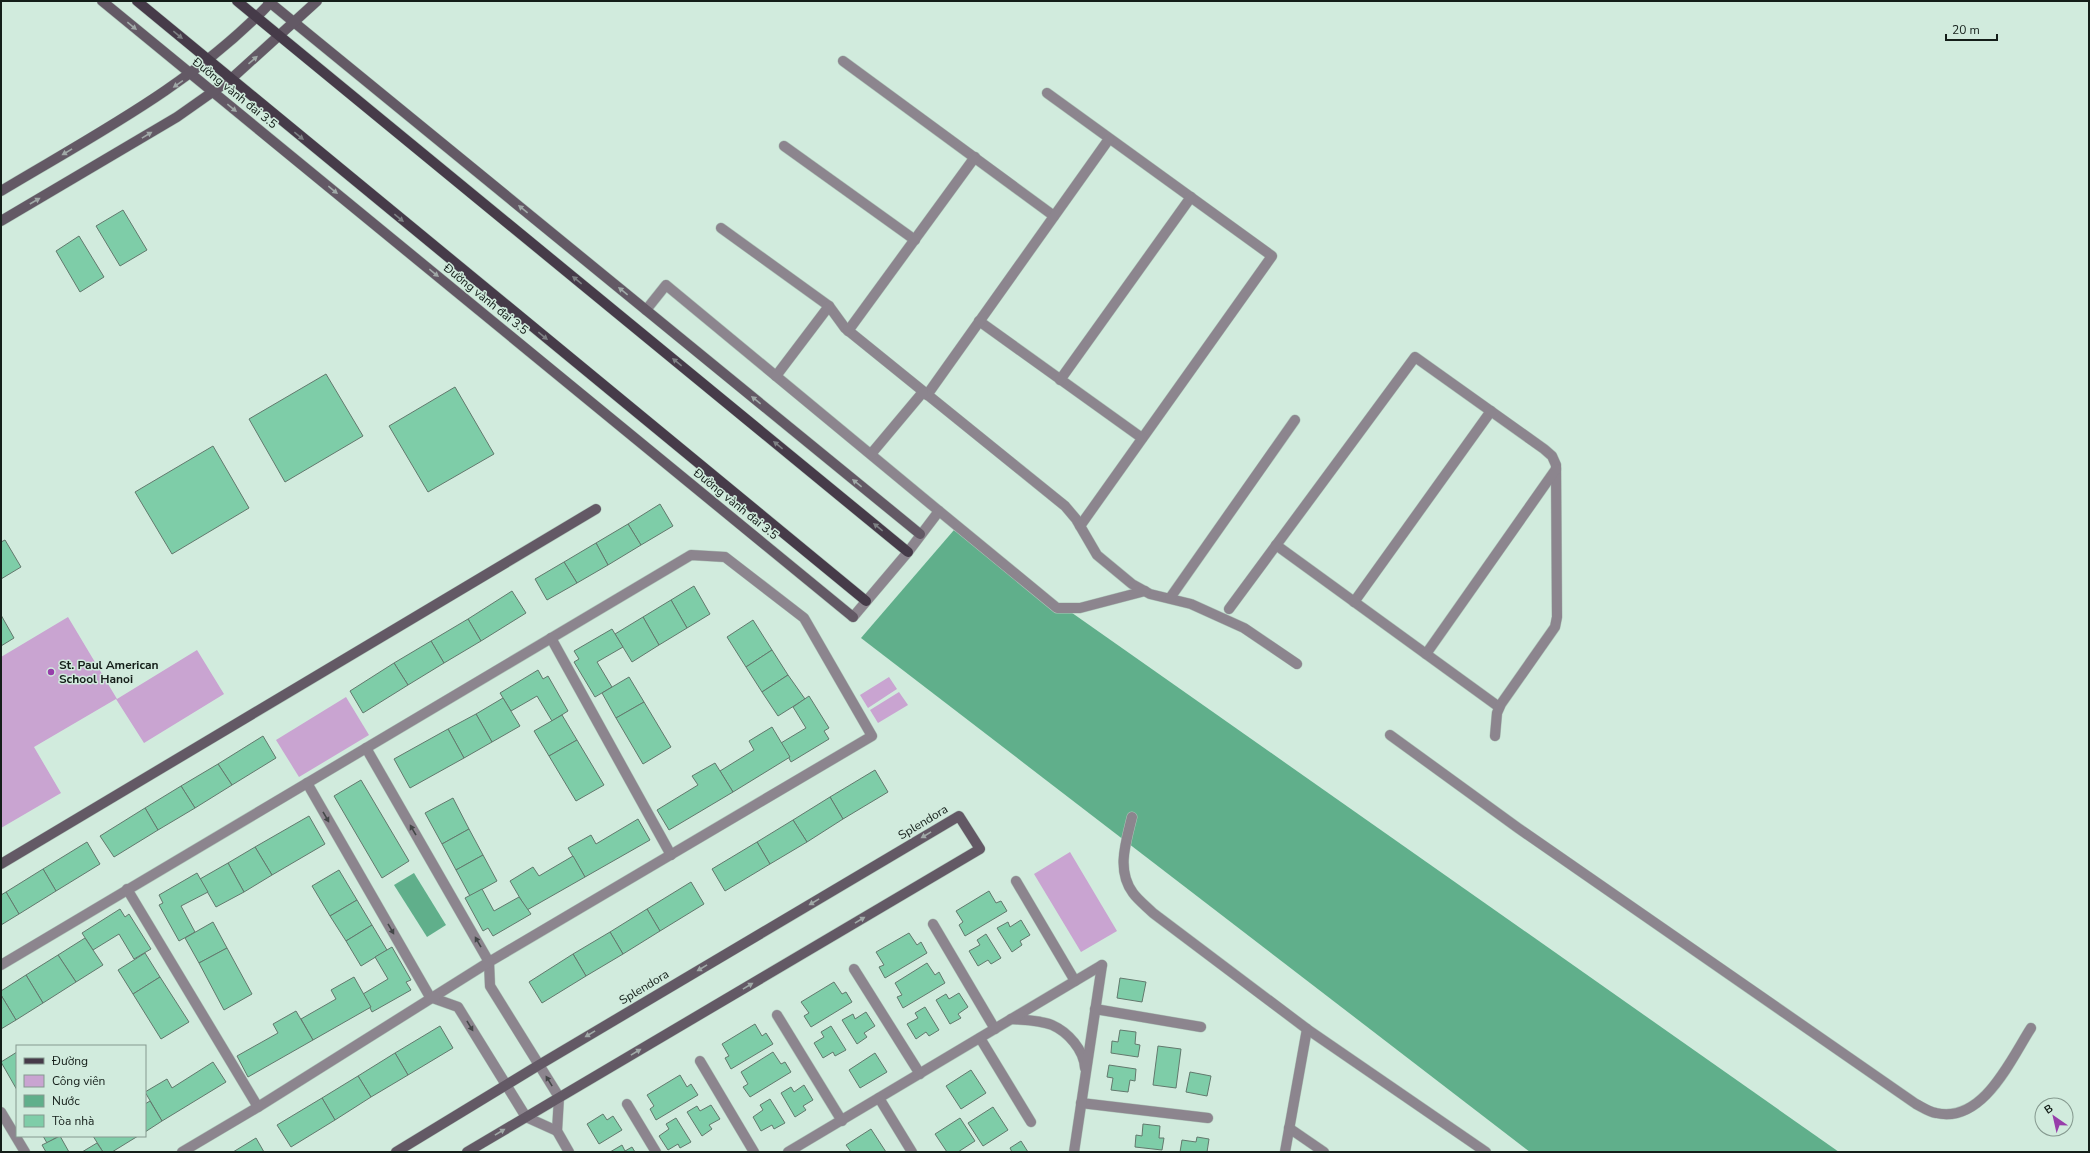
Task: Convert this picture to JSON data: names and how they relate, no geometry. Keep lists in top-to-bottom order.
{
  "streets": {
    "main road": ["Đường vành đai 3.5"],
    "street": ["Splendora"]
  },
  "places": ["St. Paul American School Hanoi"],
  "legend": [
    "Đường",
    "Công viên",
    "Nước",
    "Tòa nhà"
  ],
  "scale_bar": "20 m",
  "north": "top left"
}
